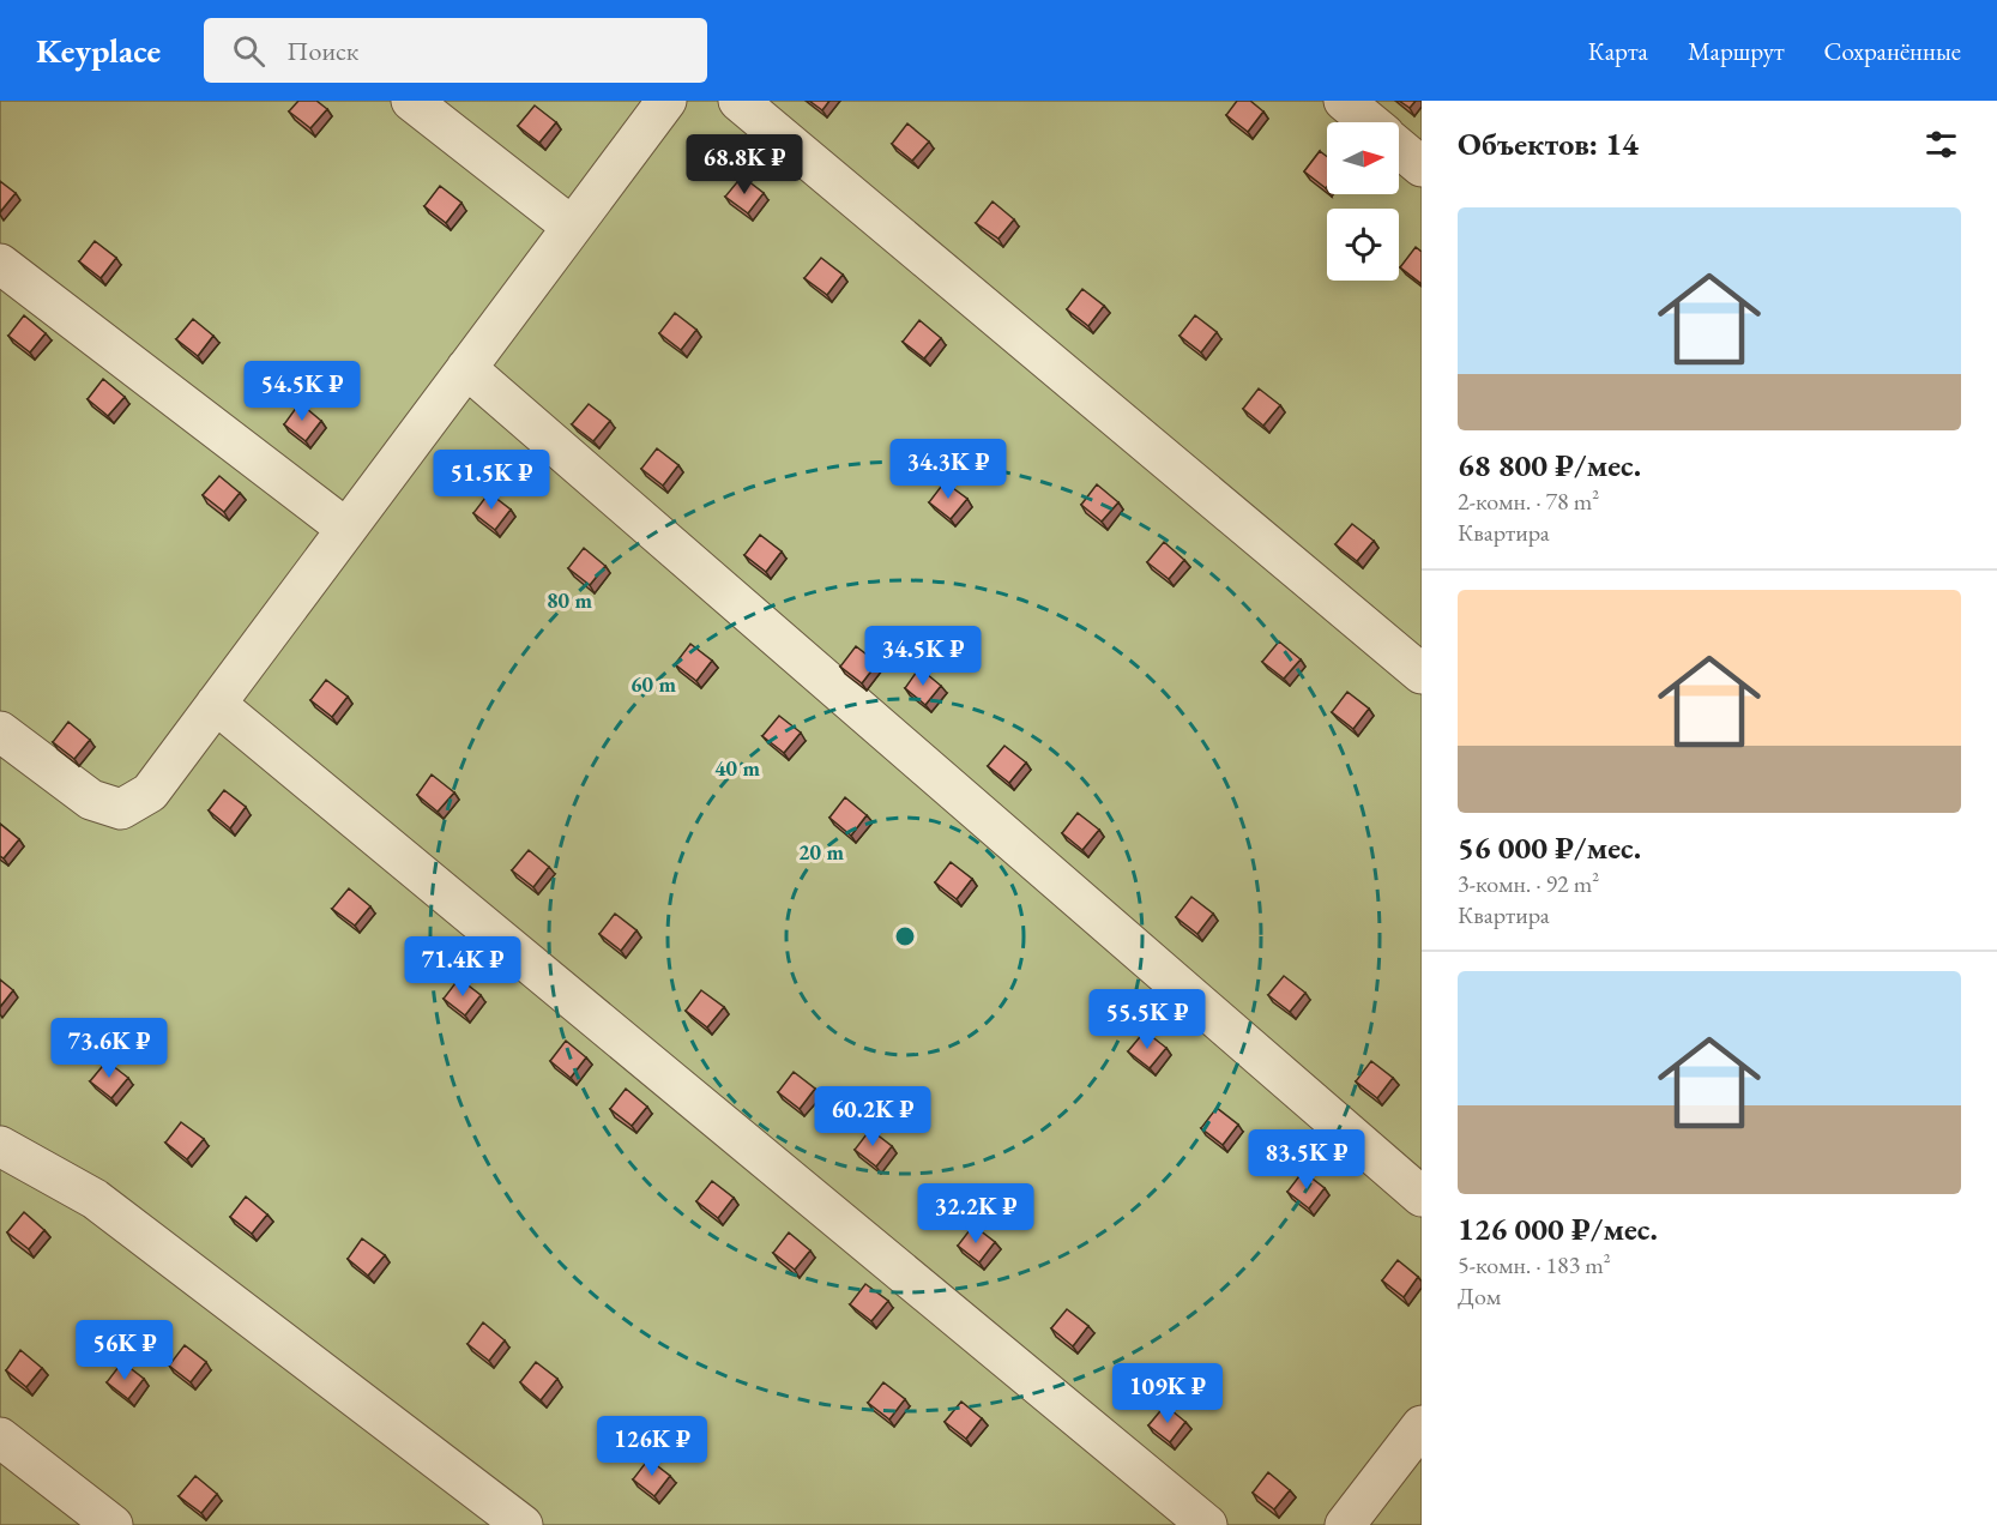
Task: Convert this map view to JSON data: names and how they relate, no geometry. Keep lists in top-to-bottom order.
{
  "north": "right",
  "page": {
    "header": "Keyplace",
    "search": "Поиск",
    "nav": ["Карта", "Маршрут", "Сохранённые"],
    "heading": "Объектов: 14",
    "price": [
      "68.8K ₽",
      "54.5K ₽",
      "34.3K ₽",
      "51.5K ₽",
      "34.5K ₽",
      "71.4K ₽",
      "55.5K ₽",
      "73.6K ₽",
      "60.2K ₽",
      "83.5K ₽",
      "32.2K ₽",
      "56K ₽",
      "109K ₽",
      "126K ₽"
    ],
    "list": [
      {
        "name": "68 800 ₽/мес.",
        "note": "2-комн. · 78 m² · Квартира"
      },
      {
        "name": "56 000 ₽/мес.",
        "note": "3-комн. · 92 m² · Квартира"
      },
      {
        "name": "126 000 ₽/мес.",
        "note": "5-комн. · 183 m² · Дом"
      }
    ]
  },
  "rings": [
    "80 m",
    "60 m",
    "40 m",
    "20 m"
  ]
}
